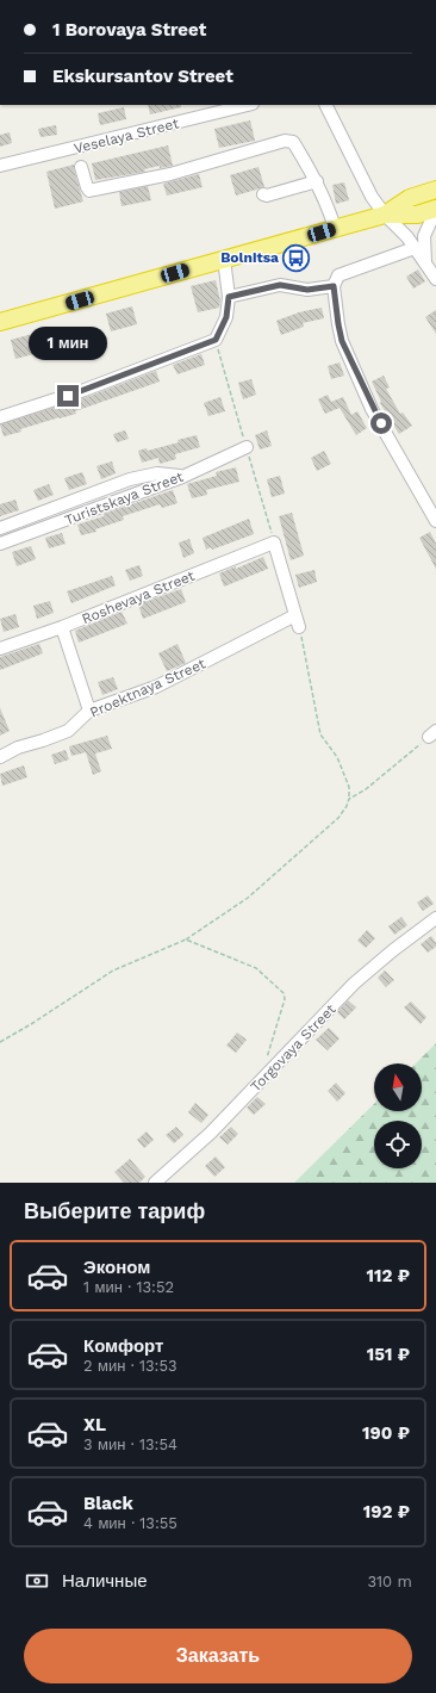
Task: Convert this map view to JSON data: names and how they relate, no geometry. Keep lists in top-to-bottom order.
{
  "streets": {
    "street": [
      "Veselaya Street",
      "Turistskaya Street",
      "Roshevaya Street",
      "Proektnaya Street",
      "Torgovaya Street"
    ]
  },
  "crossings": [
    ["Roshevaya Street", "Proektnaya Street"]
  ],
  "places": {
    "bus stop": ["Bolnitsa"]
  },
  "north": "top",
  "page": {
    "banner": ["1 Borovaya Street", "Ekskursantov Street"],
    "bubble": "1 мин",
    "heading": "Выберите тариф",
    "list": [
      {
        "name": "Эконом",
        "note": "1 мин · 13:52",
        "value": "112 ₽"
      },
      {
        "name": "Комфорт",
        "note": "2 мин · 13:53",
        "value": "151 ₽"
      },
      {
        "name": "XL",
        "note": "3 мин · 13:54",
        "value": "190 ₽"
      },
      {
        "name": "Black",
        "note": "4 мин · 13:55",
        "value": "192 ₽"
      }
    ],
    "pay": ["Наличные", "310 m"],
    "buttons": "Заказать"
  }
}
